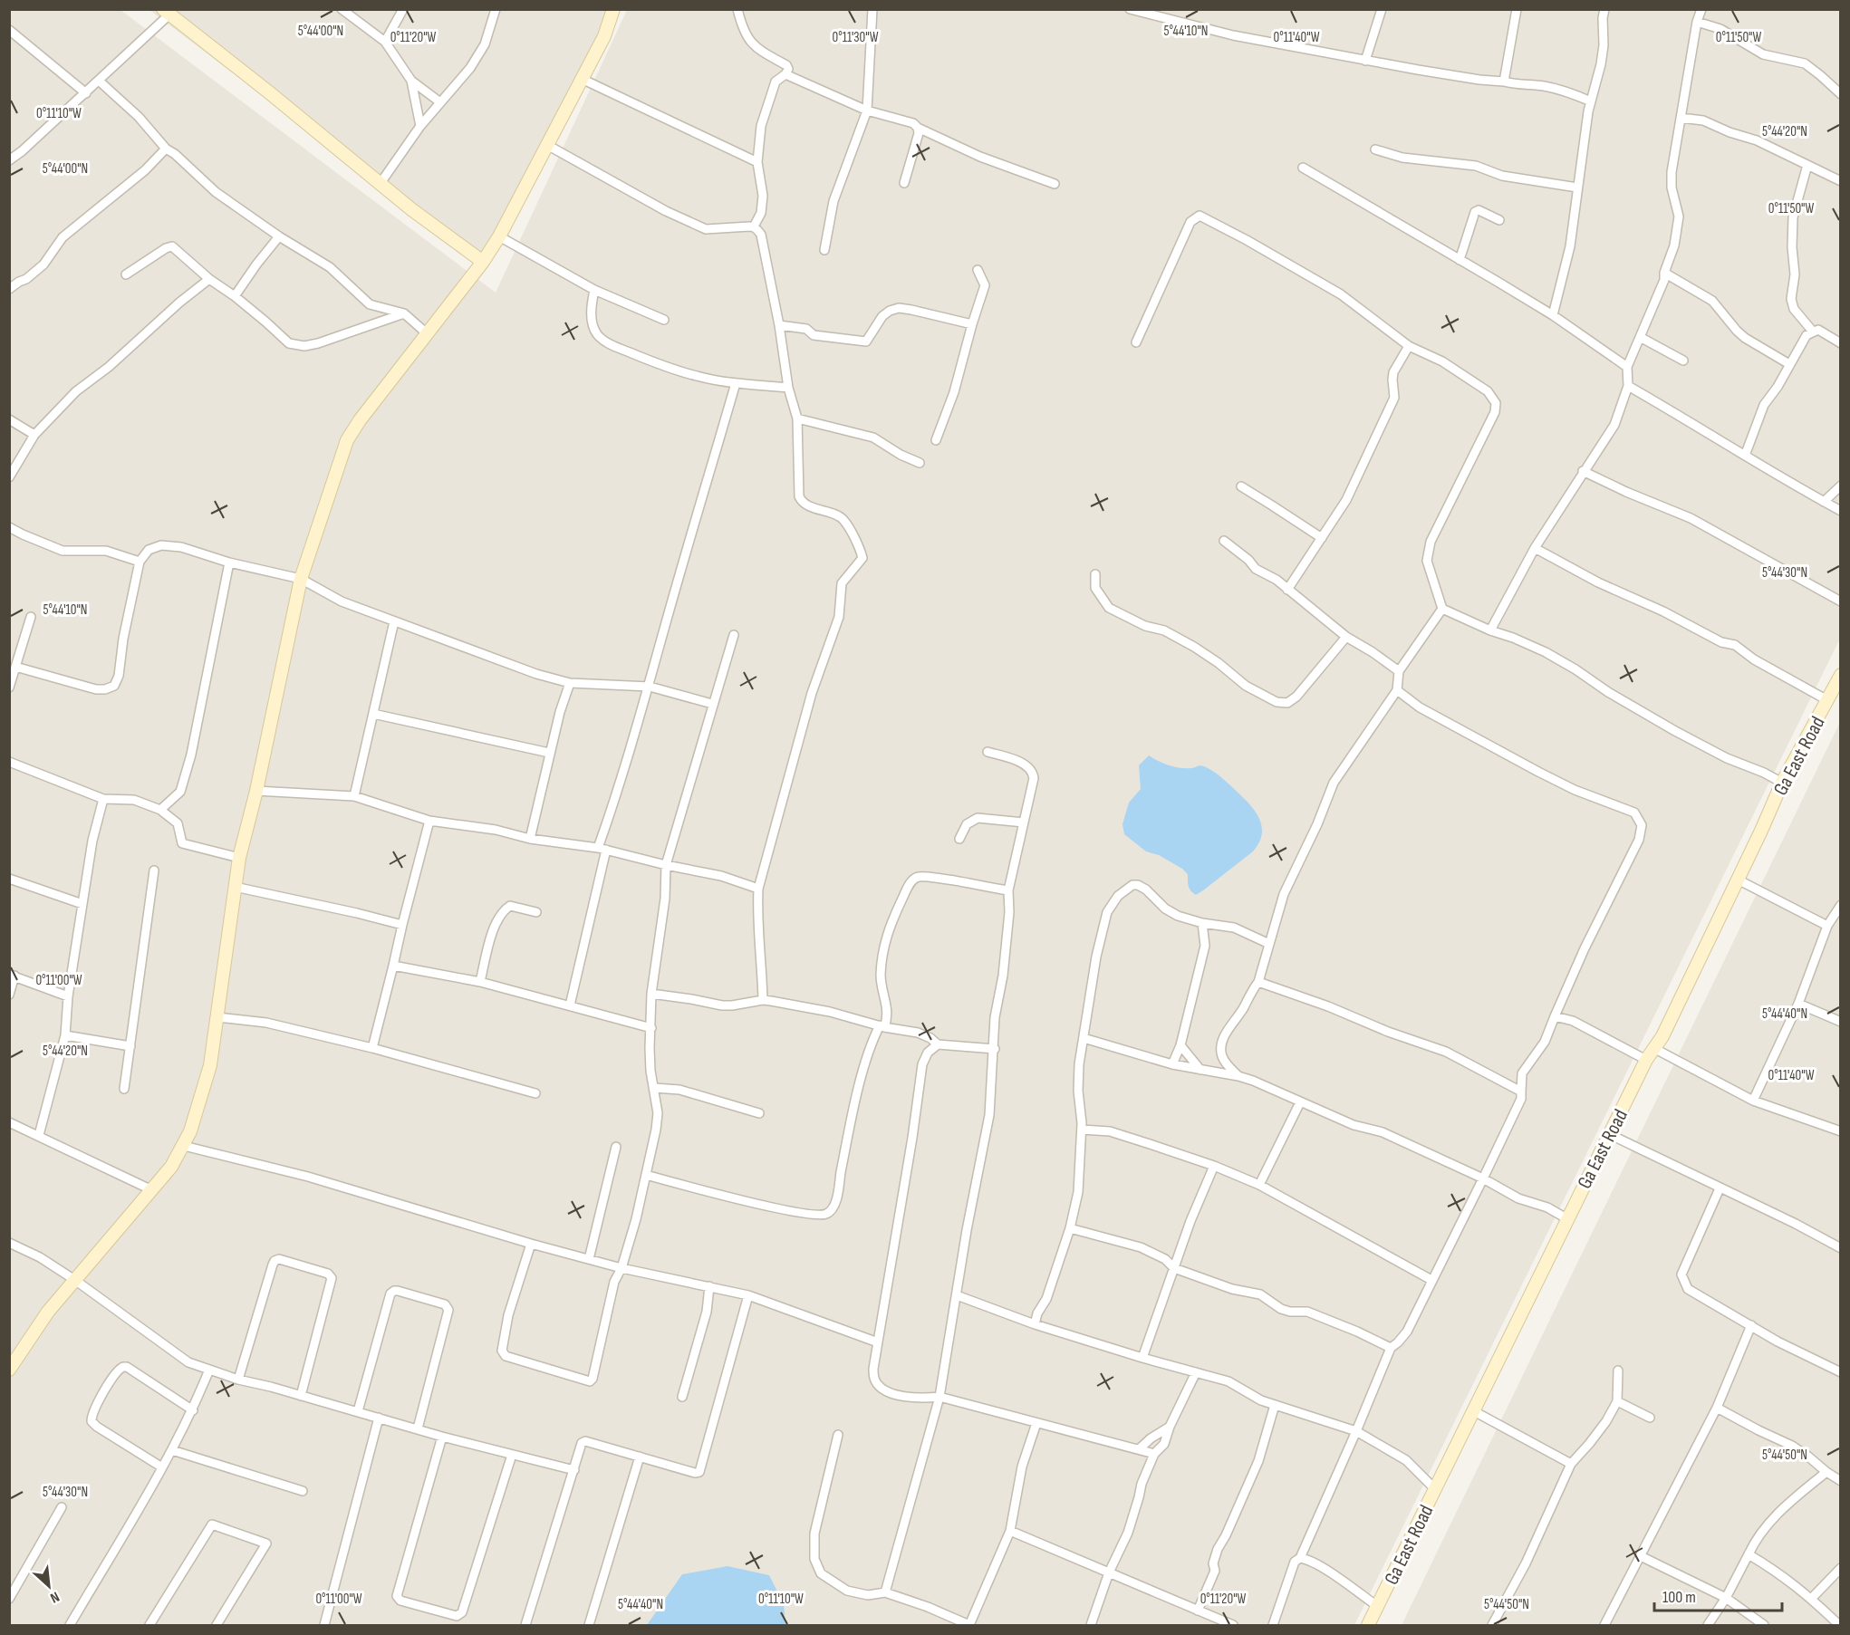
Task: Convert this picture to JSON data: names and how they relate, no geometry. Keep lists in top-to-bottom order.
{
  "streets": {
    "street": ["Ga East Road"]
  },
  "scale_bar": "100 m",
  "north": "bottom right",
  "coordinates": [
    "5°44'00\"N",
    "5°44'10\"N",
    "0°11'20\"W",
    "0°11'30\"W",
    "0°11'40\"W",
    "0°11'50\"W",
    "0°11'10\"W",
    "5°44'20\"N",
    "5°44'30\"N",
    "0°11'00\"W",
    "5°44'40\"N",
    "5°44'50\"N"
  ]
}
